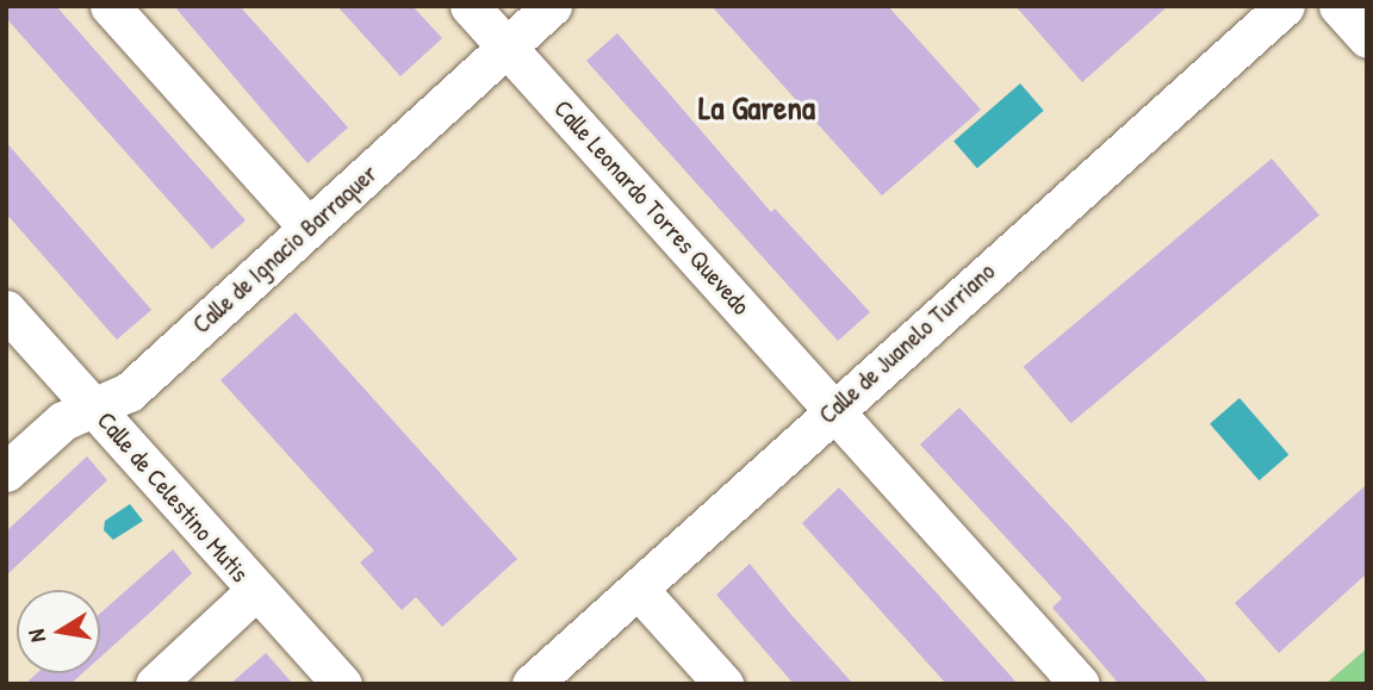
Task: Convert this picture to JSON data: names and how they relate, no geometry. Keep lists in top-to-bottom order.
{
  "streets": {
    "street": [
      "Calle Leonardo Torres Quevedo",
      "Calle de Ignacio Barraquer",
      "Calle de Juanelo Turriano",
      "Calle de Celestino Mutis"
    ]
  },
  "crossings": [
    ["Calle Leonardo Torres Quevedo", "Calle de Ignacio Barraquer"],
    ["Calle Leonardo Torres Quevedo", "Calle de Juanelo Turriano"],
    ["Calle de Ignacio Barraquer", "Calle de Celestino Mutis"]
  ],
  "districts": ["La Garena"],
  "north": "left"
}
